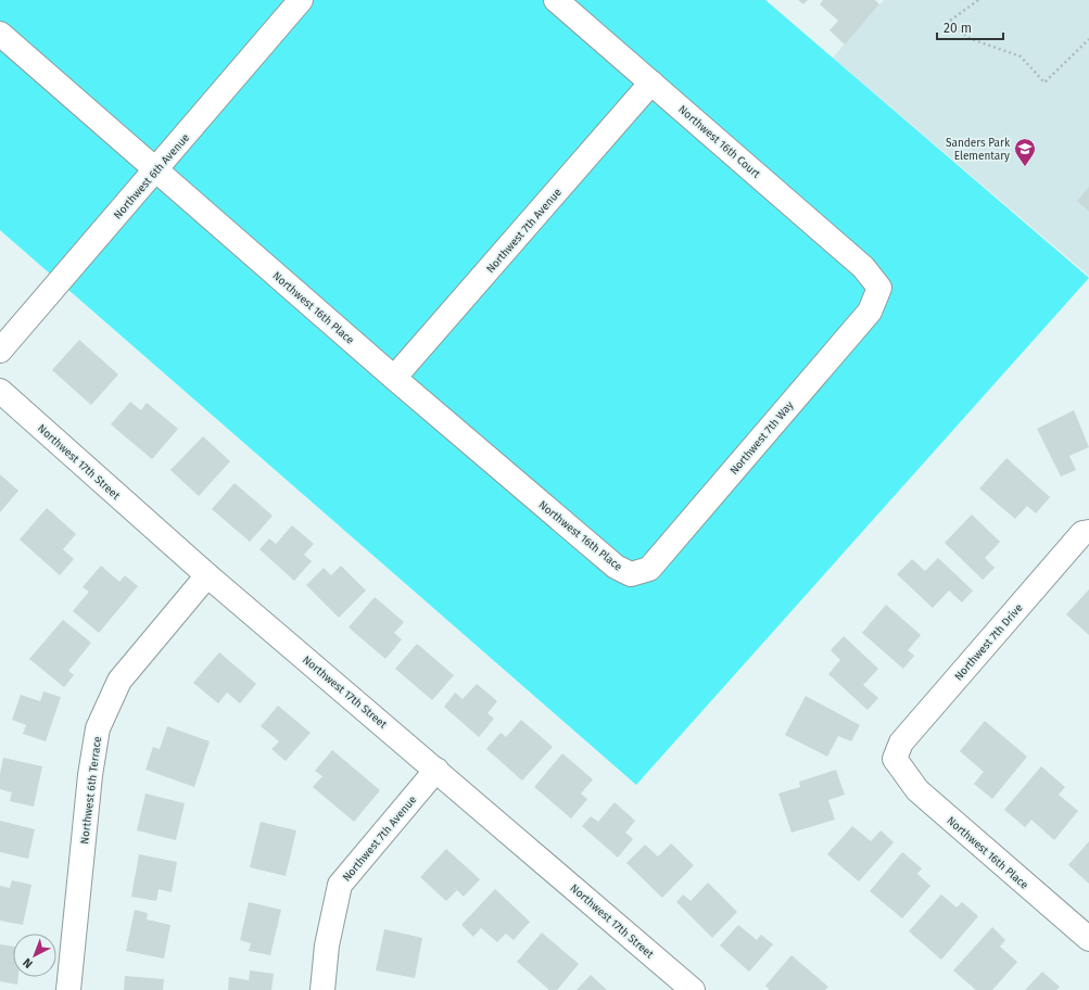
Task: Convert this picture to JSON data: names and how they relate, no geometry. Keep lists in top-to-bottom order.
{
  "streets": {
    "street": [
      "Northwest 16th Court",
      "Northwest 6th Avenue",
      "Northwest 7th Avenue",
      "Northwest 16th Place",
      "Northwest 7th Way",
      "Northwest 17th Street",
      "Northwest 7th Drive",
      "Northwest 6th Terrace"
    ]
  },
  "crossings": [
    ["Northwest 16th Court", "Northwest 7th Avenue"],
    ["Northwest 16th Court", "Northwest 7th Way"],
    ["Northwest 6th Avenue", "Northwest 16th Place"],
    ["Northwest 7th Avenue", "Northwest 16th Place"],
    ["Northwest 7th Avenue", "Northwest 17th Street"],
    ["Northwest 16th Place", "Northwest 7th Way"],
    ["Northwest 16th Place", "Northwest 7th Drive"],
    ["Northwest 17th Street", "Northwest 6th Terrace"]
  ],
  "places": {
    "school or university": ["Sanders Park Elementary"]
  },
  "scale_bar": "20 m",
  "north": "bottom left"
}
